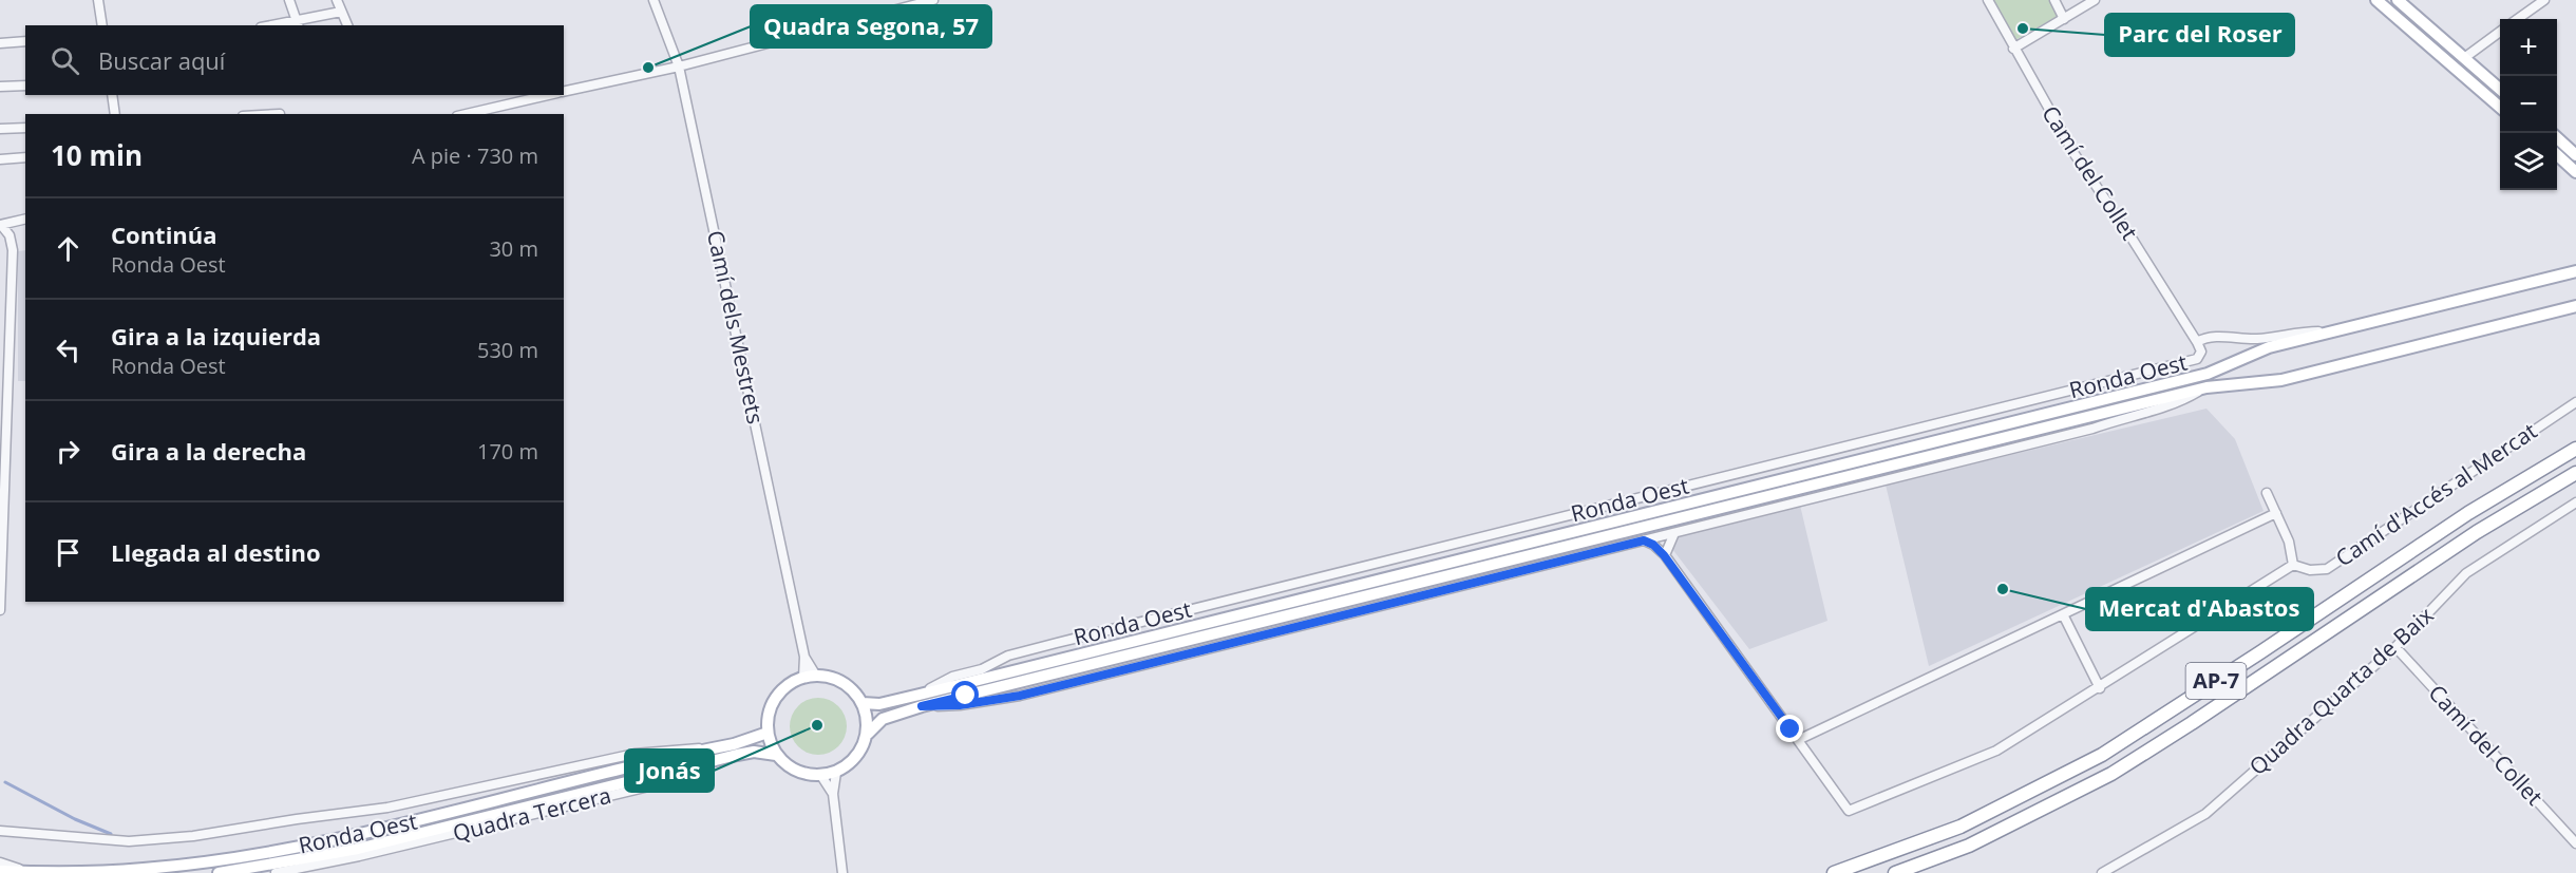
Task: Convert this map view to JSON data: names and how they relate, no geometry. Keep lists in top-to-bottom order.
{
  "streets": {
    "highway": ["AP-7"],
    "main road": ["Ronda Oest"],
    "street": [
      "Camí del Collet",
      "Camí dels Mestrets",
      "Camí d'Accés al Mercat",
      "Quadra Quarta de Baix",
      "Quadra Tercera"
    ]
  },
  "crossings": [
    ["Camí del Collet", "Ronda Oest"],
    ["Camí del Collet", "Quadra Quarta de Baix"],
    ["Camí dels Mestrets", "Ronda Oest"],
    ["Ronda Oest", "Quadra Tercera"]
  ],
  "places": [
    "Parc del Roser",
    "Quadra Segona, 57",
    "Mercat d'Abastos",
    "Jonás"
  ],
  "page": {
    "map_buttons": ["+", "−"],
    "search": "Buscar aquí",
    "heading": ["10 min", "A pie · 730 m"],
    "list": [
      ["Continúa", "Ronda Oest", "30 m"],
      ["Gira a la izquierda", "Ronda Oest", "530 m"],
      ["Gira a la derecha", "170 m"],
      "Llegada al destino"
    ]
  }
}
